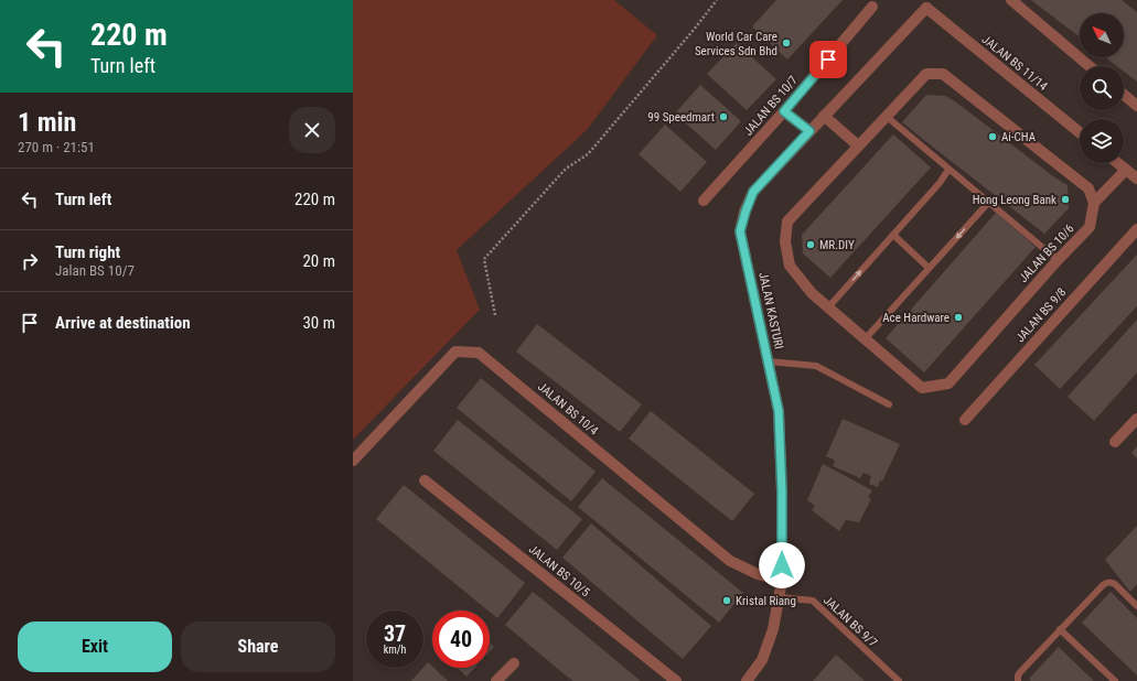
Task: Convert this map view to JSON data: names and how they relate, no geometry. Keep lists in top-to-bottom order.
{
  "streets": {
    "street": [
      "JALAN BS 11/14",
      "JALAN BS 10/7",
      "JALAN BS 10/6",
      "JALAN KASTURI",
      "JALAN BS 9/8",
      "JALAN BS 10/4",
      "JALAN BS 10/5"
    ],
    "lane": ["JALAN BS 9/7"]
  },
  "crossings": [
    ["JALAN BS 11/14", "JALAN KASTURI"],
    ["JALAN KASTURI", "JALAN BS 10/4"],
    ["JALAN KASTURI", "JALAN BS 9/7"]
  ],
  "places": [
    "World Car Care Services Sdn Bhd",
    "99 Speedmart",
    "Ai-CHA",
    "Hong Leong Bank",
    "MR.DIY",
    "Ace Hardware",
    "Kristal Riang"
  ],
  "north": "top left",
  "page": {
    "turn": ["220 m", "Turn left"],
    "heading": ["1 min", "270 m · 21:51"],
    "list": [
      {
        "name": "Turn left",
        "value": "220 m"
      },
      {
        "name": "Turn right",
        "note": "Jalan BS 10/7",
        "value": "20 m"
      },
      {
        "name": "Arrive at destination",
        "value": "30 m"
      }
    ],
    "speed": "37 km/h",
    "limit": "40",
    "buttons": ["Exit", "Share"]
  }
}
